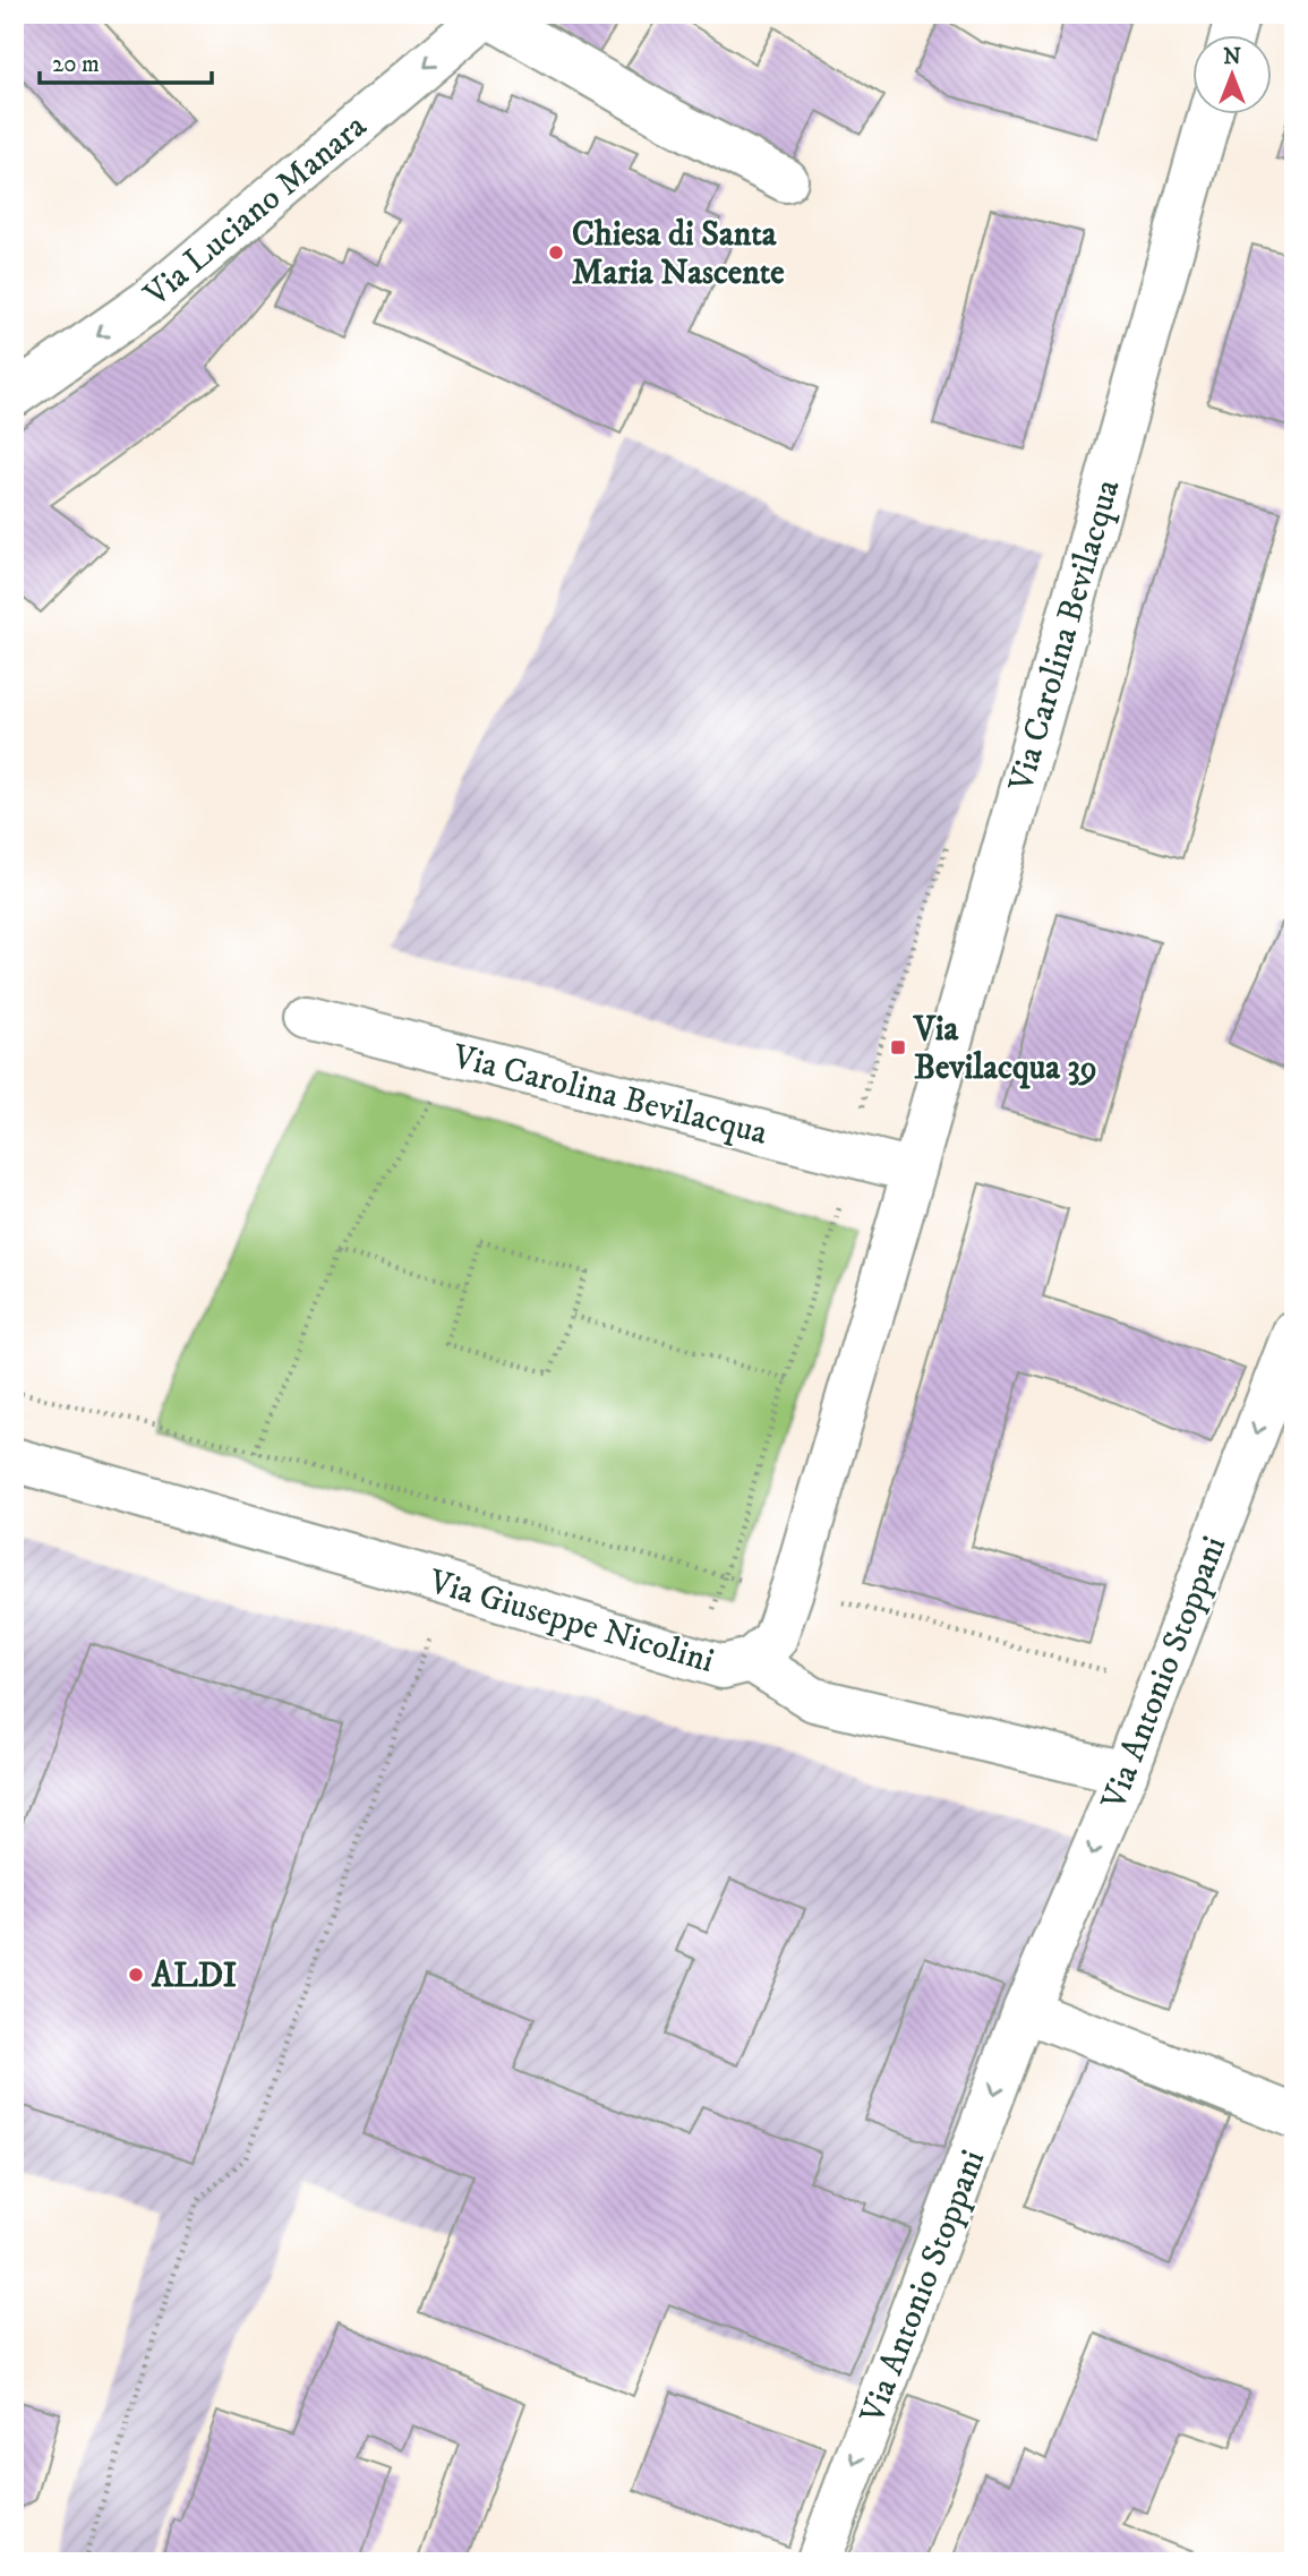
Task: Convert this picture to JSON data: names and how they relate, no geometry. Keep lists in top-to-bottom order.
{
  "streets": {
    "street": [
      "Via Luciano Manara",
      "Via Carolina Bevilacqua",
      "Via Giuseppe Nicolini",
      "Via Antonio Stoppani"
    ]
  },
  "crossings": [
    ["Via Carolina Bevilacqua", "Via Giuseppe Nicolini"],
    ["Via Giuseppe Nicolini", "Via Antonio Stoppani"]
  ],
  "one_way": ["Via Luciano Manara", "Via Antonio Stoppani"],
  "places": {
    "other": ["Chiesa di Santa Maria Nascente", "ALDI"],
    "transit": ["Via Bevilacqua 39"]
  },
  "scale_bar": "20 m",
  "north": "top"
}
